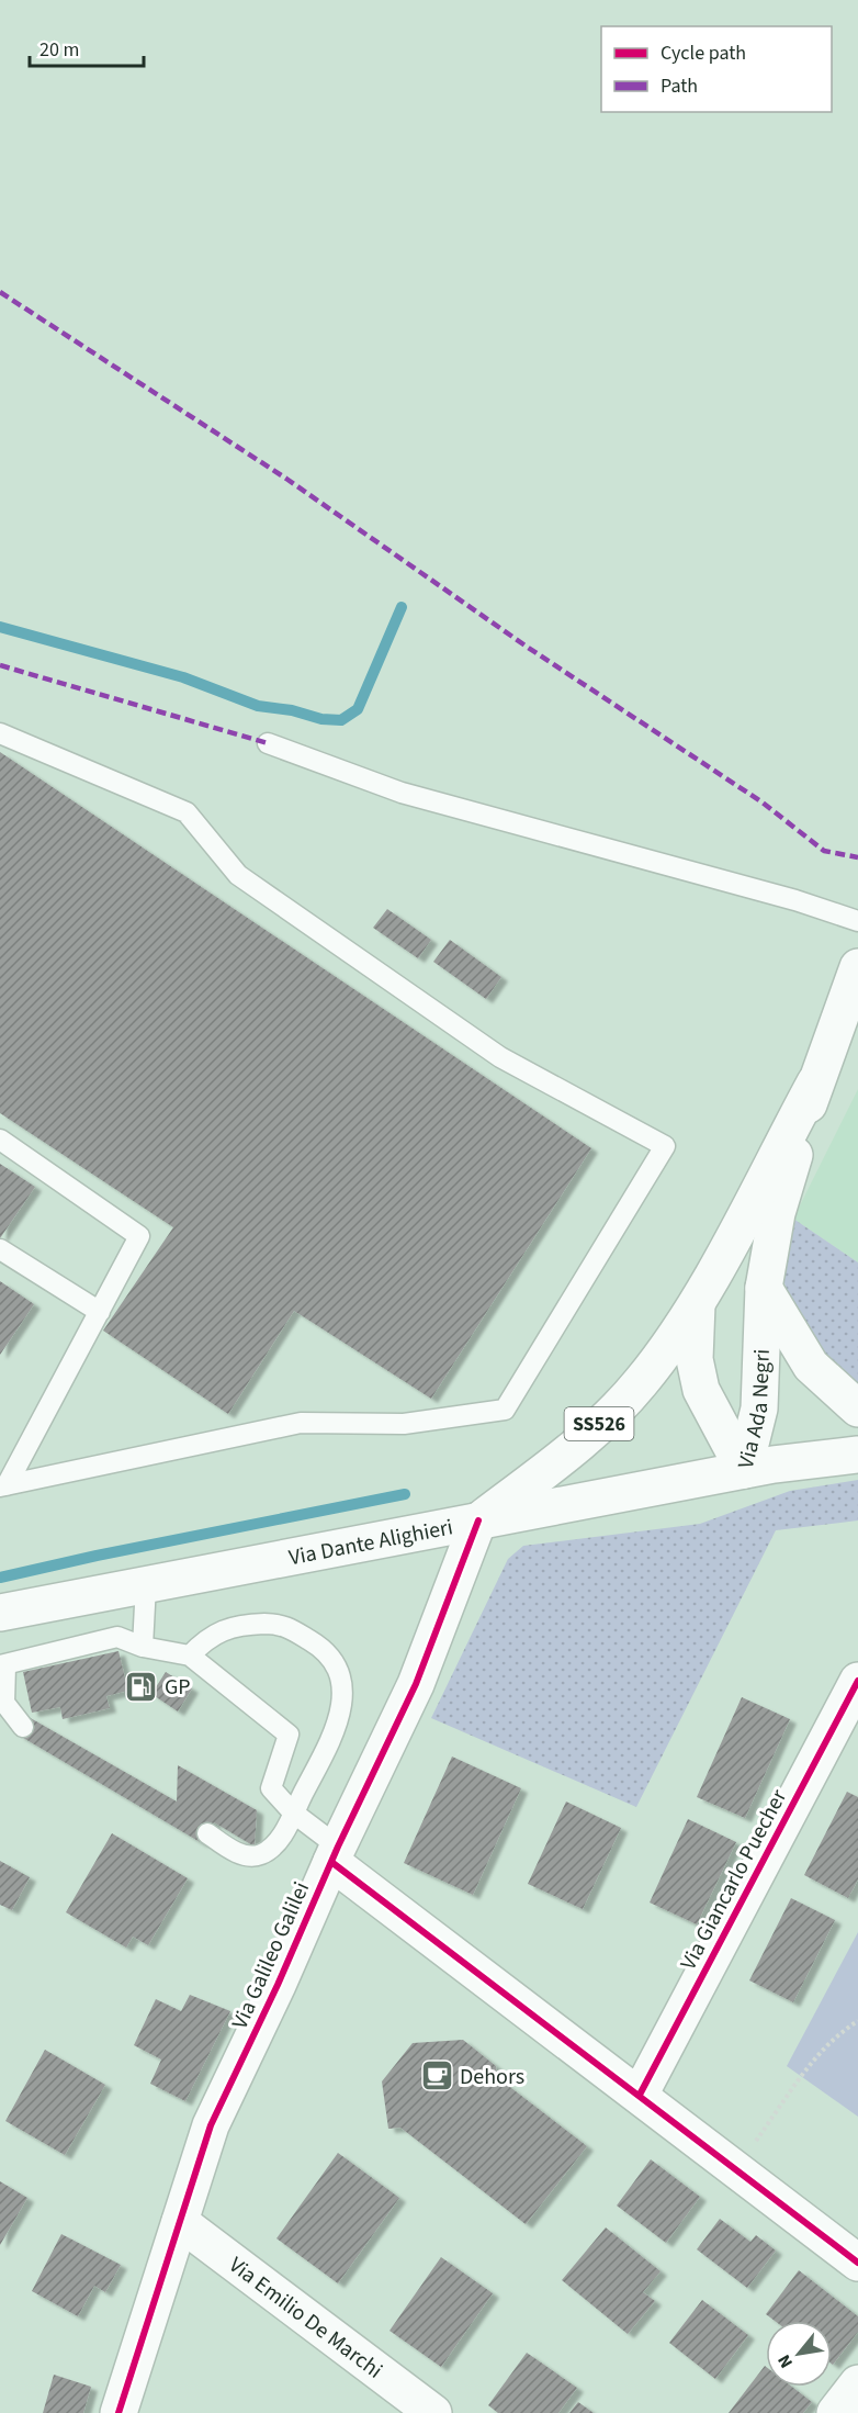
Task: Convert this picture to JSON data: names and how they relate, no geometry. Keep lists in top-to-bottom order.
{
  "streets": {
    "street": [
      "Via Ada Negri",
      "SS526",
      "Via Dante Alighieri",
      "Via Giancarlo Puecher",
      "Via Galileo Galilei",
      "Via Emilio De Marchi"
    ]
  },
  "crossings": [
    ["Via Ada Negri", "Via Dante Alighieri"],
    ["Via Ada Negri", "Via Galileo Galilei"],
    ["Via Dante Alighieri", "Via Galileo Galilei"],
    ["Via Galileo Galilei", "Via Emilio De Marchi"]
  ],
  "places": {
    "fuel station": ["GP"],
    "cafe": ["Dehors"]
  },
  "legend": ["Cycle path", "Path"],
  "scale_bar": "20 m",
  "north": "bottom left"
}
